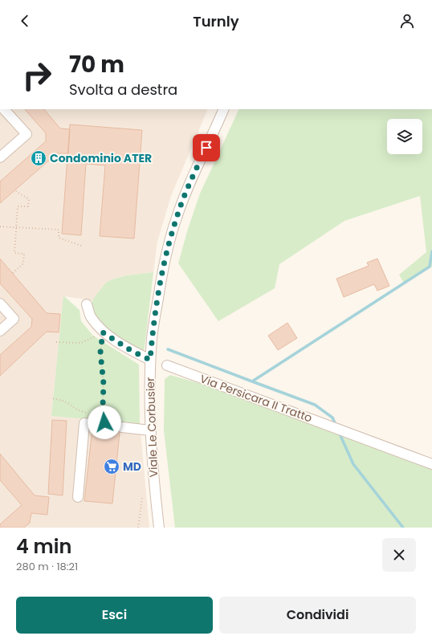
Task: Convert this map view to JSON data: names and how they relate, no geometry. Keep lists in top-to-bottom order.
{
  "streets": {
    "street": ["Via Persicara II Tratto", "Viale Le Corbusier"]
  },
  "places": {
    "building": ["Condominio ATER"],
    "supermarket": ["MD"]
  },
  "page": {
    "header": "Turnly",
    "turn": ["70 m", "Svolta a destra"],
    "heading": ["4 min", "280 m · 18:21"],
    "buttons": ["Esci", "Condividi"]
  }
}
